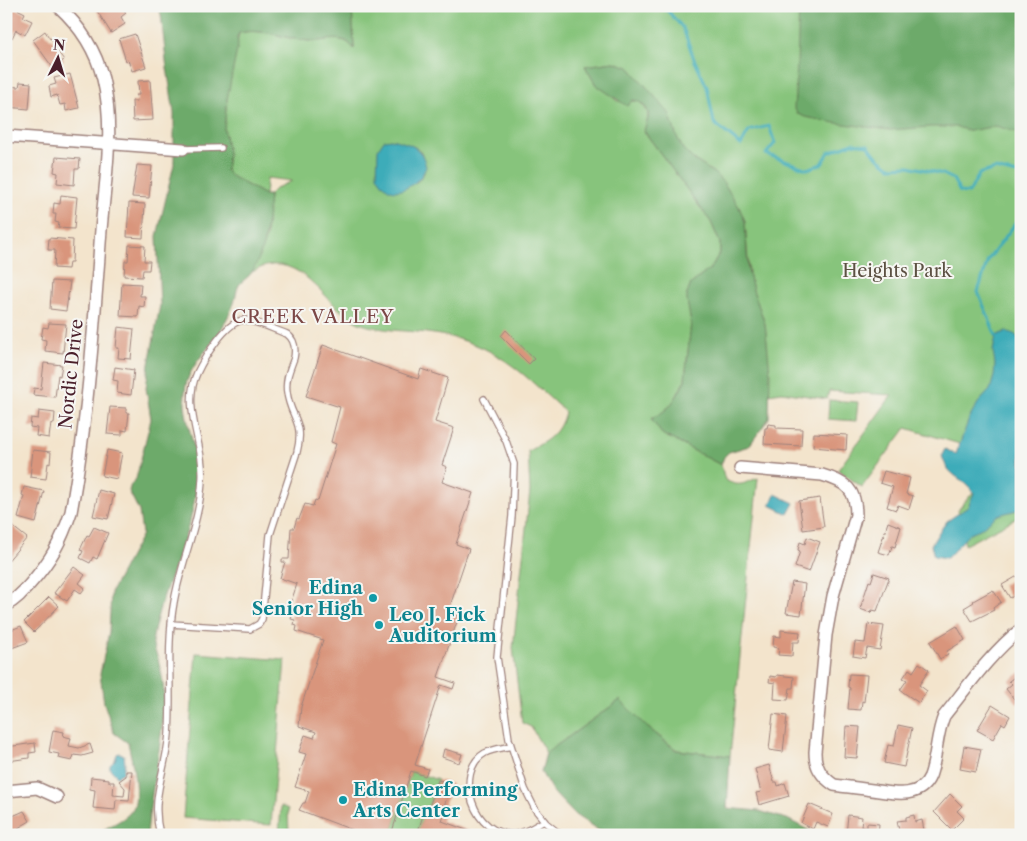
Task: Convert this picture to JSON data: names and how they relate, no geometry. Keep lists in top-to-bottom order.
{
  "streets": {
    "street": ["Nordic Drive"]
  },
  "districts": ["CREEK VALLEY"],
  "parks": ["Heights Park"],
  "places": ["Edina Senior High", "Leo J. Fick Auditorium", "Edina Performing Arts Center"],
  "north": "top"
}
